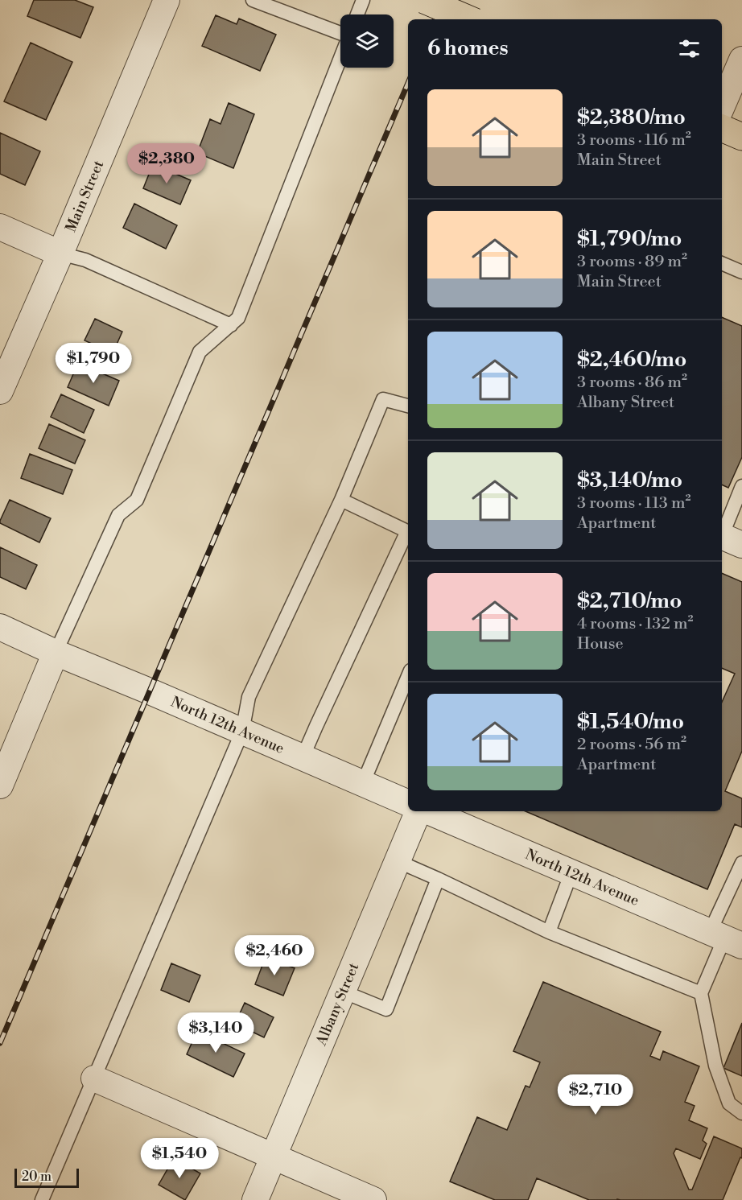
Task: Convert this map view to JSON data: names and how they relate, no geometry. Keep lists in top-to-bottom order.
{
  "streets": {
    "street": ["Main Street", "North 12th Avenue", "Albany Street"]
  },
  "scale_bar": "20 m",
  "page": {
    "heading": "6 homes",
    "list": [
      {
        "name": "$2,380/mo",
        "note": "3 rooms · 116 m² · Main Street"
      },
      {
        "name": "$1,790/mo",
        "note": "3 rooms · 89 m² · Main Street"
      },
      {
        "name": "$2,460/mo",
        "note": "3 rooms · 86 m² · Albany Street"
      },
      {
        "name": "$3,140/mo",
        "note": "3 rooms · 113 m² · Apartment"
      },
      {
        "name": "$2,710/mo",
        "note": "4 rooms · 132 m² · House"
      },
      {
        "name": "$1,540/mo",
        "note": "2 rooms · 56 m² · Apartment"
      }
    ],
    "price": [
      "$2,380",
      "$1,790",
      "$2,460",
      "$3,140",
      "$2,710",
      "$1,540"
    ],
    "scale": "20 m"
  }
}
